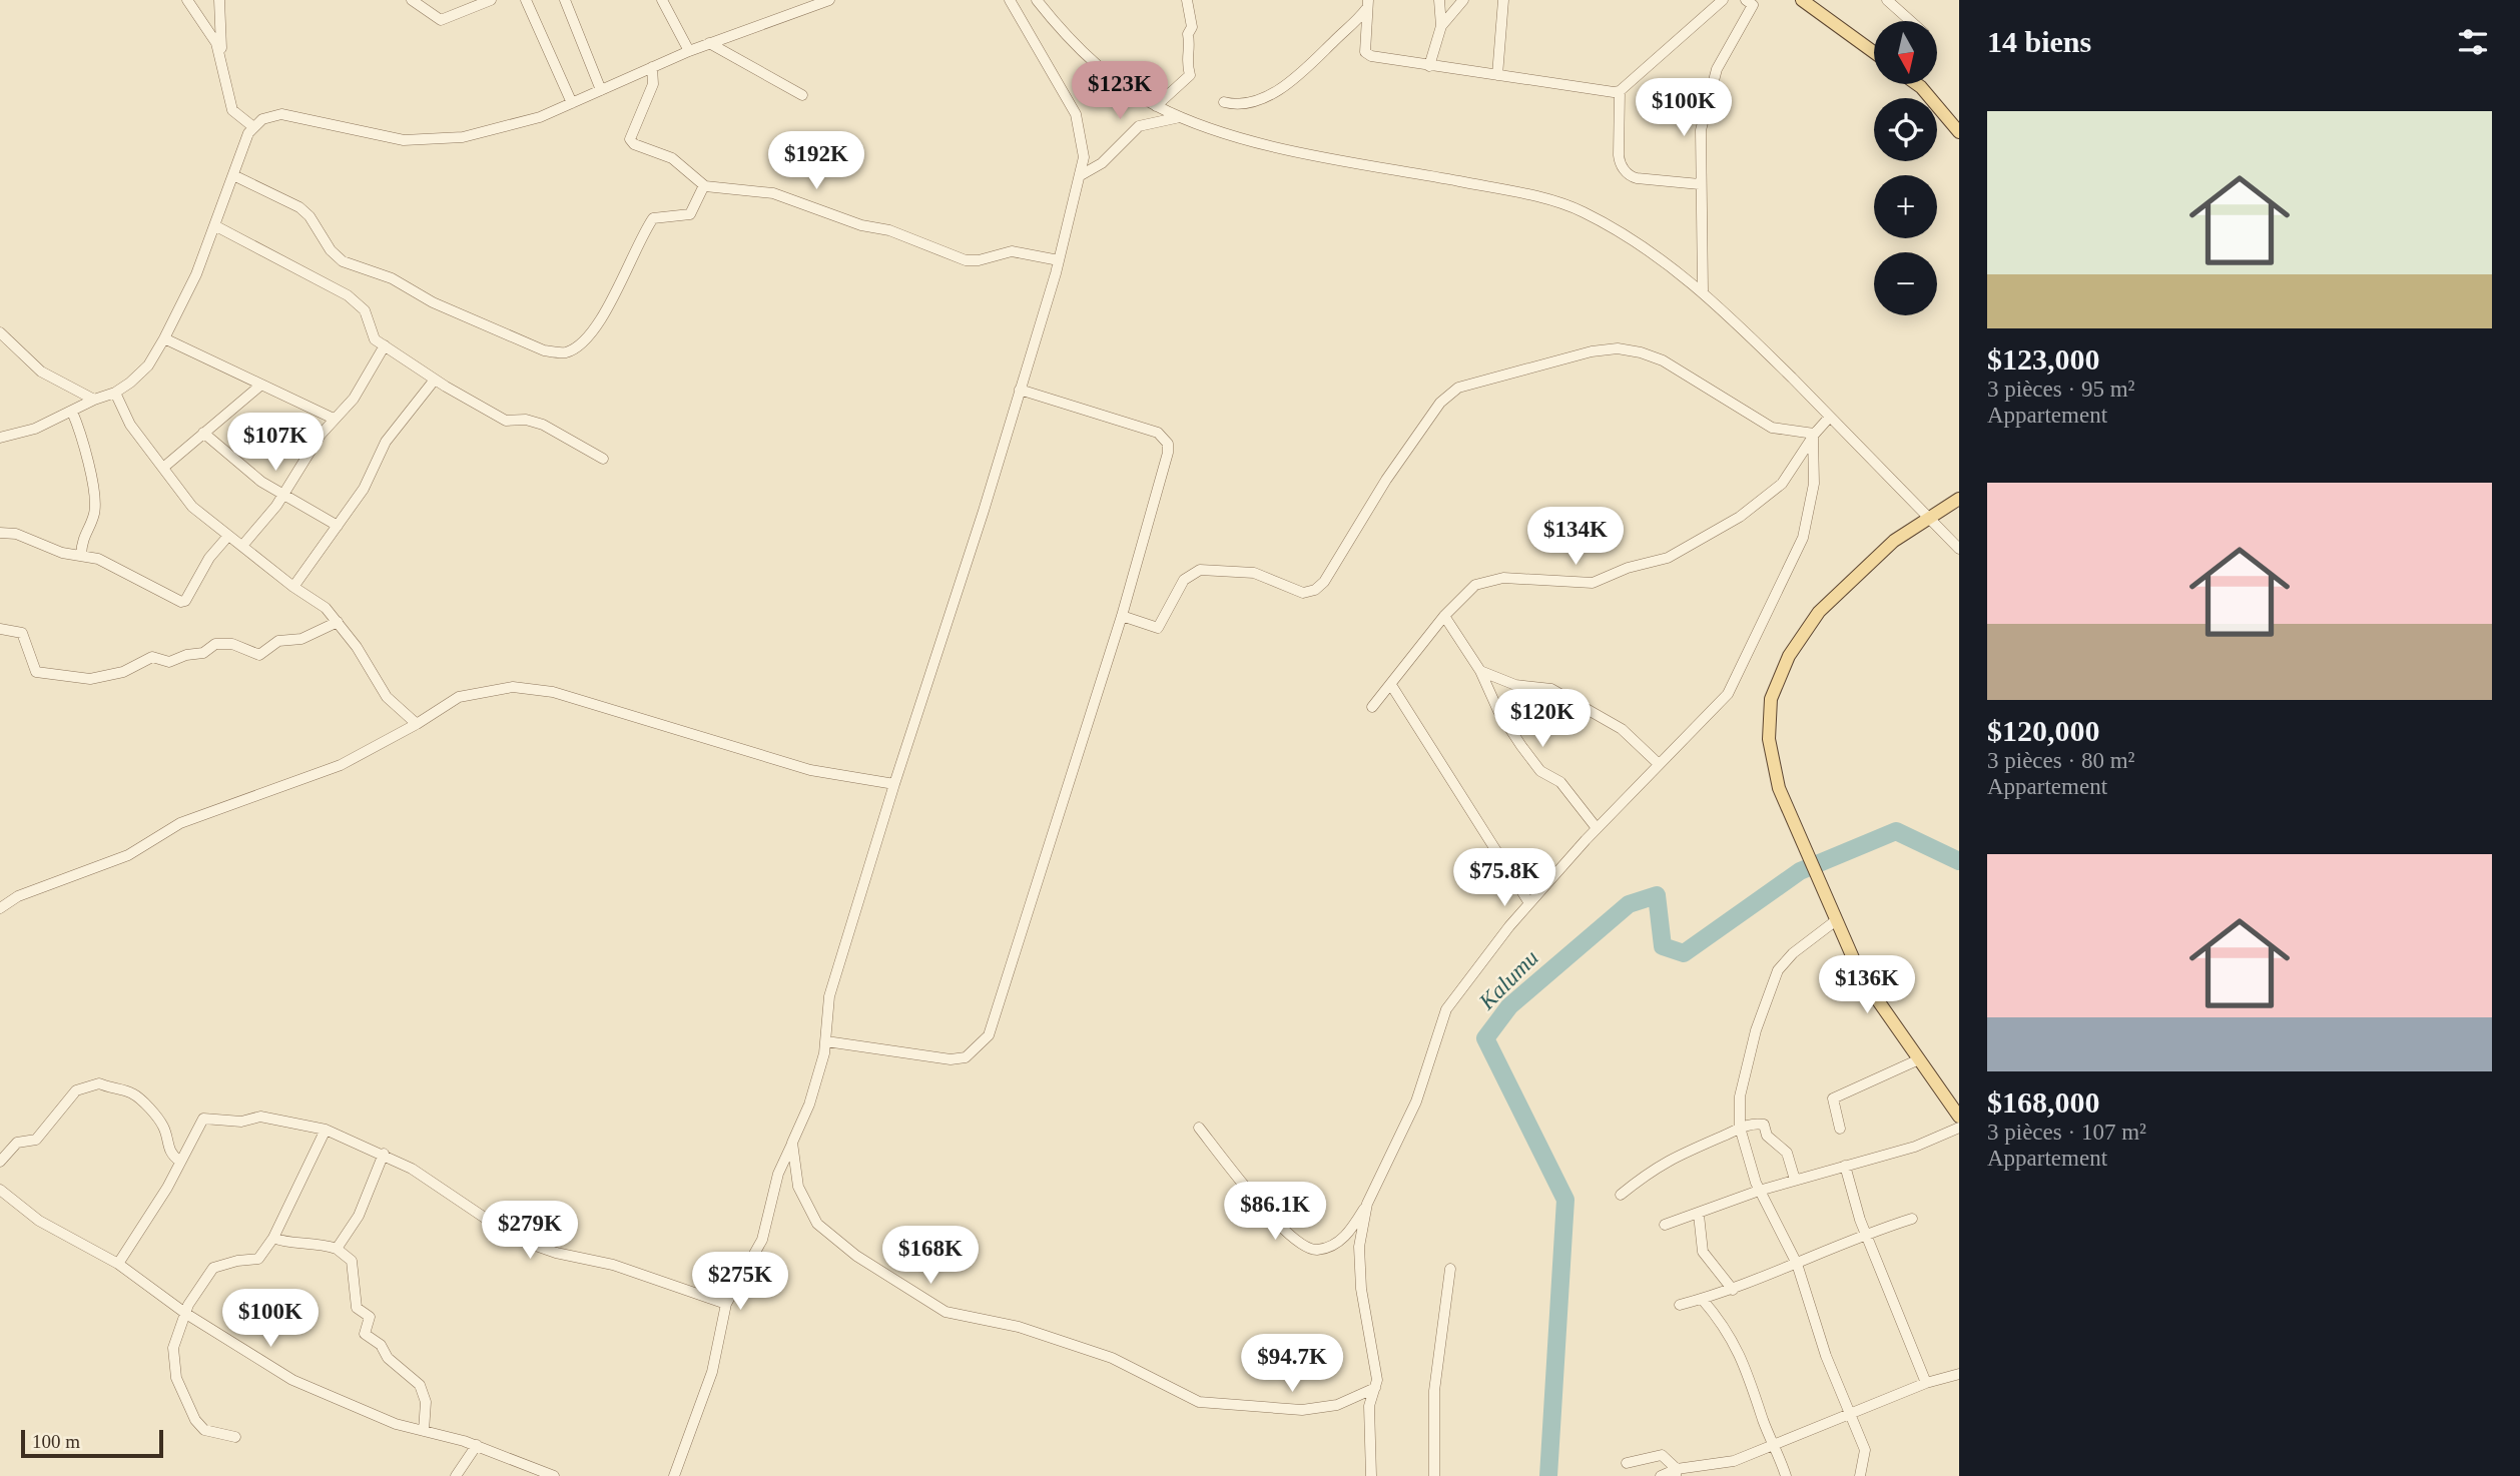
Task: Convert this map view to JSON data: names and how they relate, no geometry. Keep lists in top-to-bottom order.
{
  "water": ["Kalumu"],
  "scale_bar": "100 m",
  "north": "bottom",
  "page": {
    "heading": "14 biens",
    "map_buttons": ["+", "−"],
    "price": [
      "$123K",
      "$100K",
      "$192K",
      "$107K",
      "$134K",
      "$120K",
      "$75.8K",
      "$136K",
      "$86.1K",
      "$279K",
      "$168K",
      "$275K",
      "$100K",
      "$94.7K"
    ],
    "list": [
      {
        "name": "$123,000",
        "note": "3 pièces · 95 m² · Appartement"
      },
      {
        "name": "$120,000",
        "note": "3 pièces · 80 m² · Appartement"
      },
      {
        "name": "$168,000",
        "note": "3 pièces · 107 m² · Appartement"
      }
    ],
    "scale": "100 m"
  }
}
